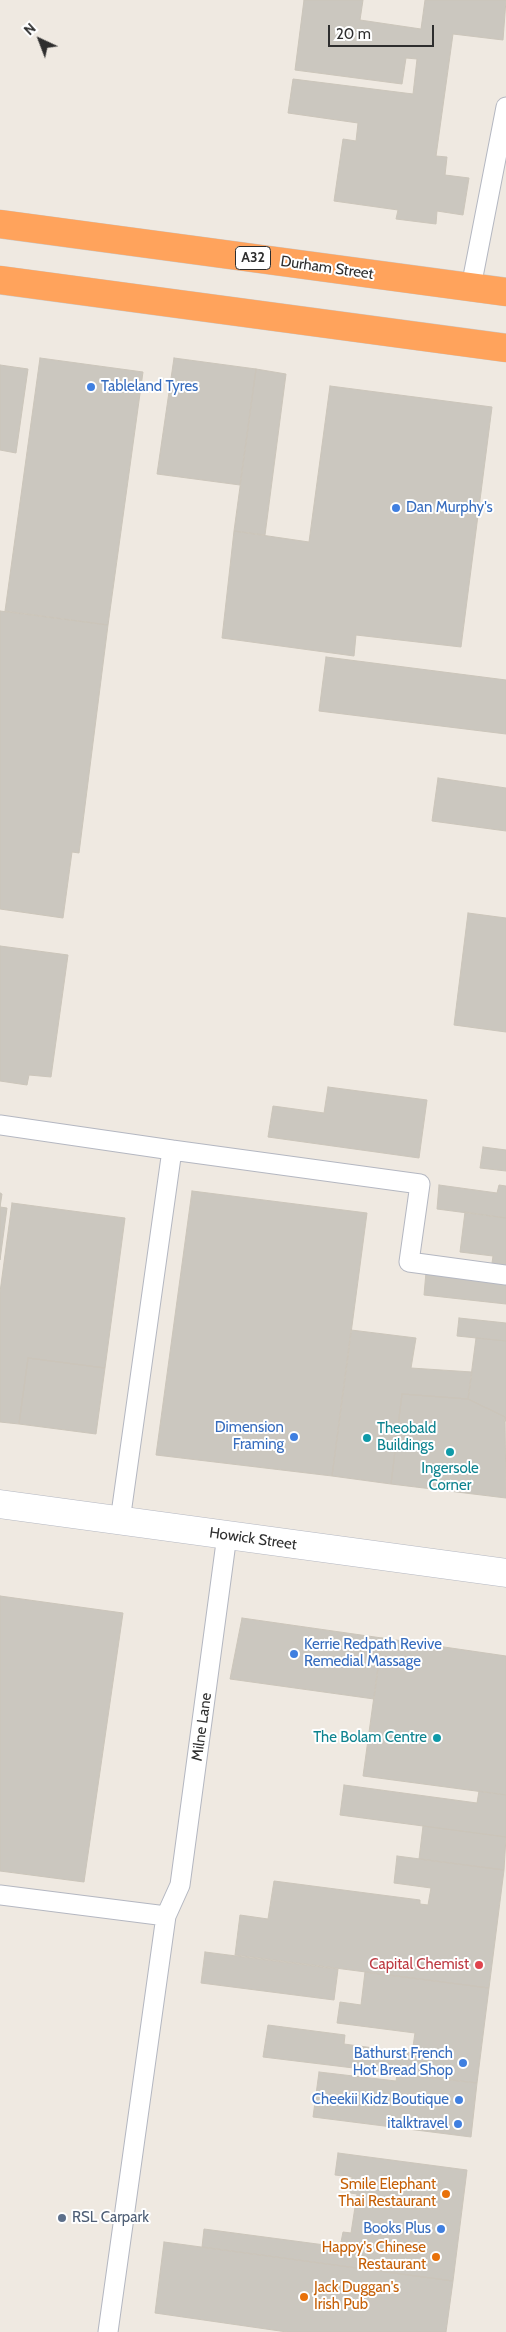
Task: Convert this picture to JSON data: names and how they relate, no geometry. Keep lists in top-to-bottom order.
{
  "streets": {
    "highway": ["A32", "Durham Street"],
    "street": ["Howick Street"],
    "lane": ["Milne Lane"]
  },
  "crossings": [
    ["Howick Street", "Milne Lane"]
  ],
  "places": [
    "Tableland Tyres",
    "Dan Murphy's",
    "Dimension Framing",
    "Theobald Buildings",
    "Ingersole Corner",
    "Kerrie Redpath Revive Remedial Massage",
    "The Bolam Centre",
    "Capital Chemist",
    "Bathurst French Hot Bread Shop",
    "Cheekii Kidz Boutique",
    "italktravel",
    "Smile Elephant Thai Restaurant",
    "RSL Carpark",
    "Books Plus",
    "Happy's Chinese Restaurant",
    "Jack Duggan's Irish Pub"
  ],
  "scale_bar": "20 m",
  "north": "top left"
}
